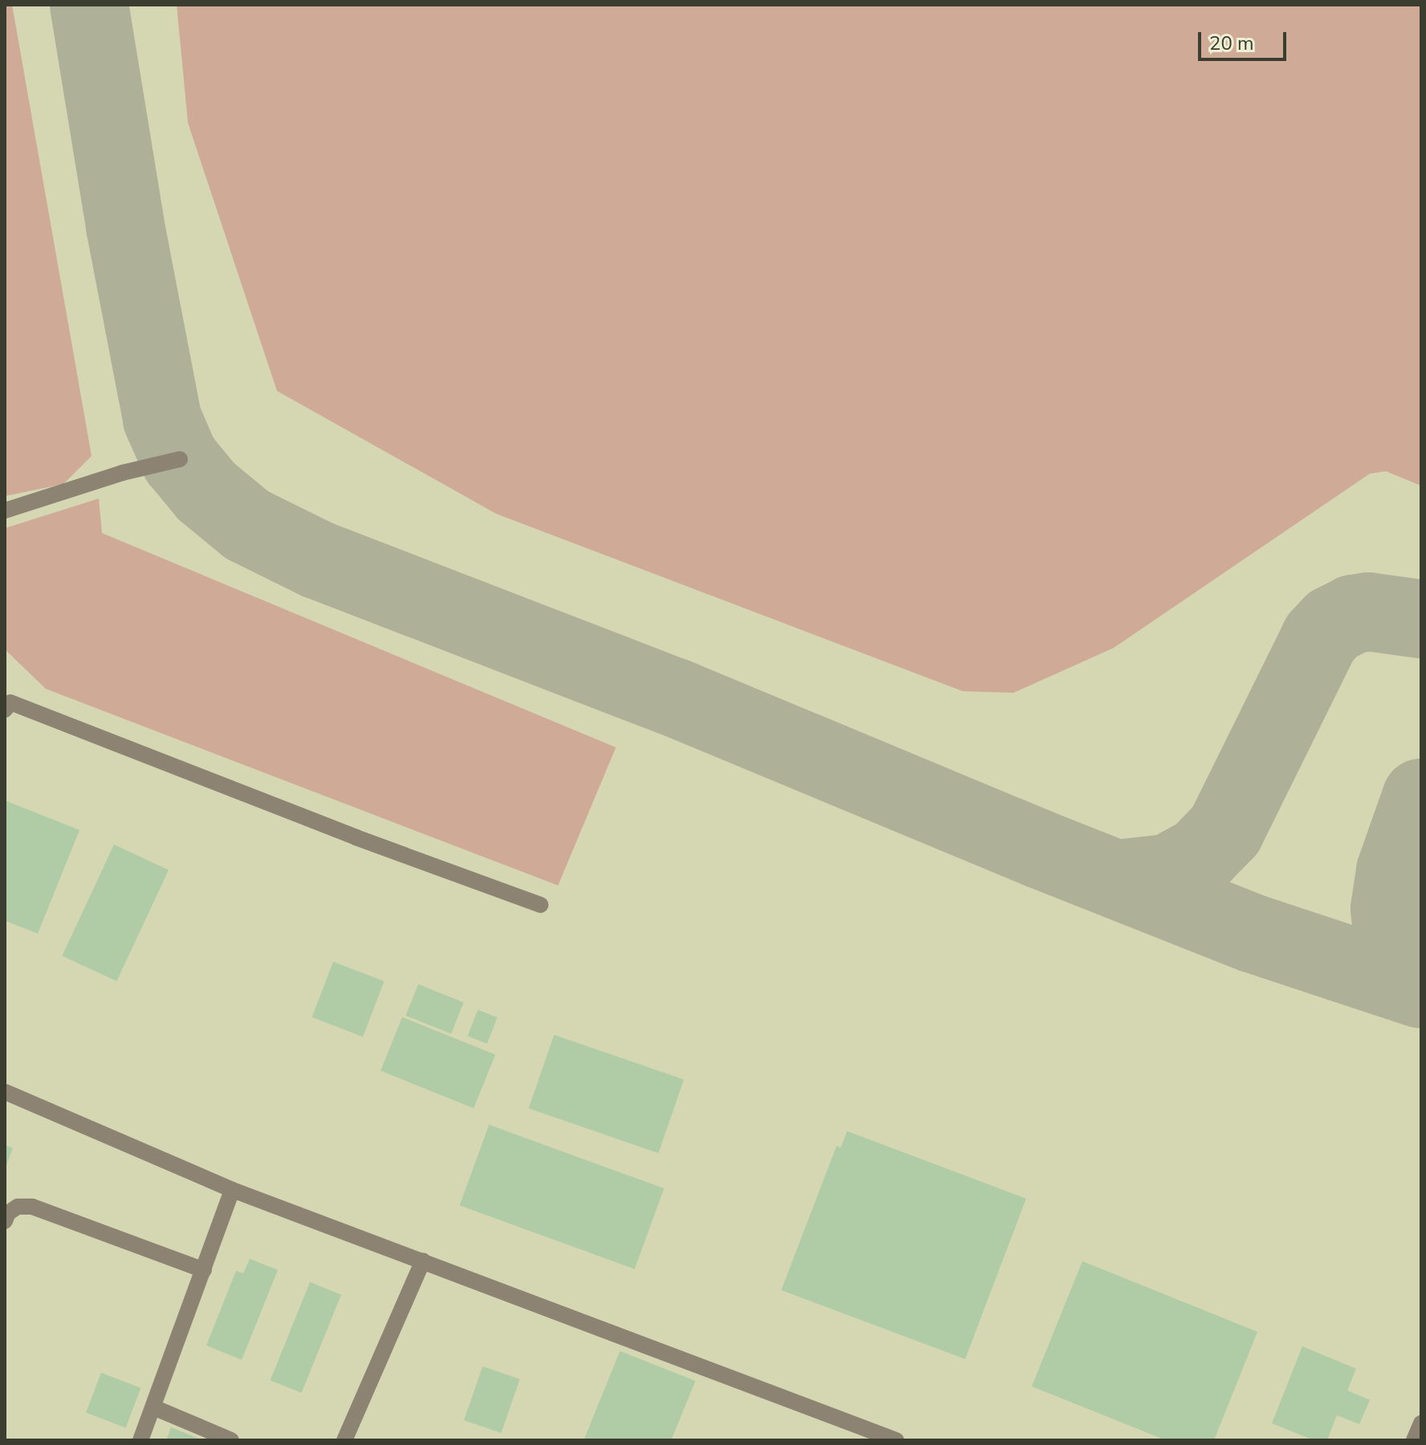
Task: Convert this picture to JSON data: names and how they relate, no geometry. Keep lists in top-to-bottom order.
{
  "scale_bar": "20 m"
}
